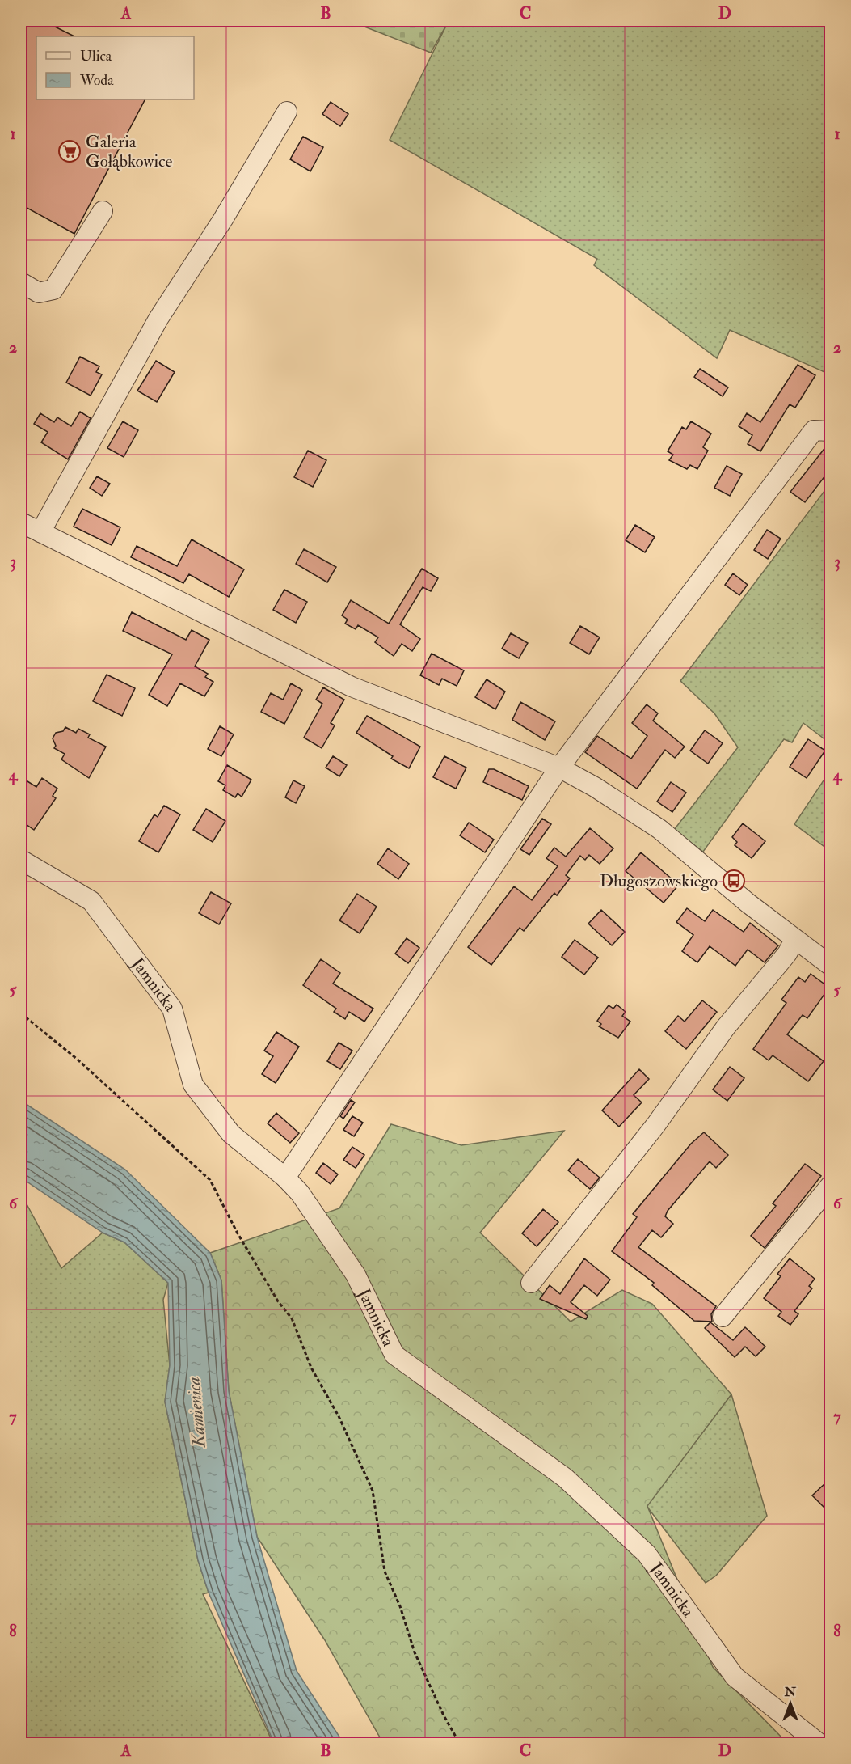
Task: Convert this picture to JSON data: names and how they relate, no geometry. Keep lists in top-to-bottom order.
{
  "streets": {
    "street": ["Jamnicka"]
  },
  "water": ["Kamienica"],
  "places": {
    "supermarket": ["Galeria Gołąbkowice"],
    "bus stop": ["Długoszowskiego"]
  },
  "legend": ["Ulica", "Woda"],
  "north": "top",
  "grid": {
    "columns": [
      "A",
      "B",
      "C",
      "D"
    ],
    "rows": [
      "1",
      "2",
      "3",
      "4",
      "5",
      "6",
      "7",
      "8"
    ]
  }
}
